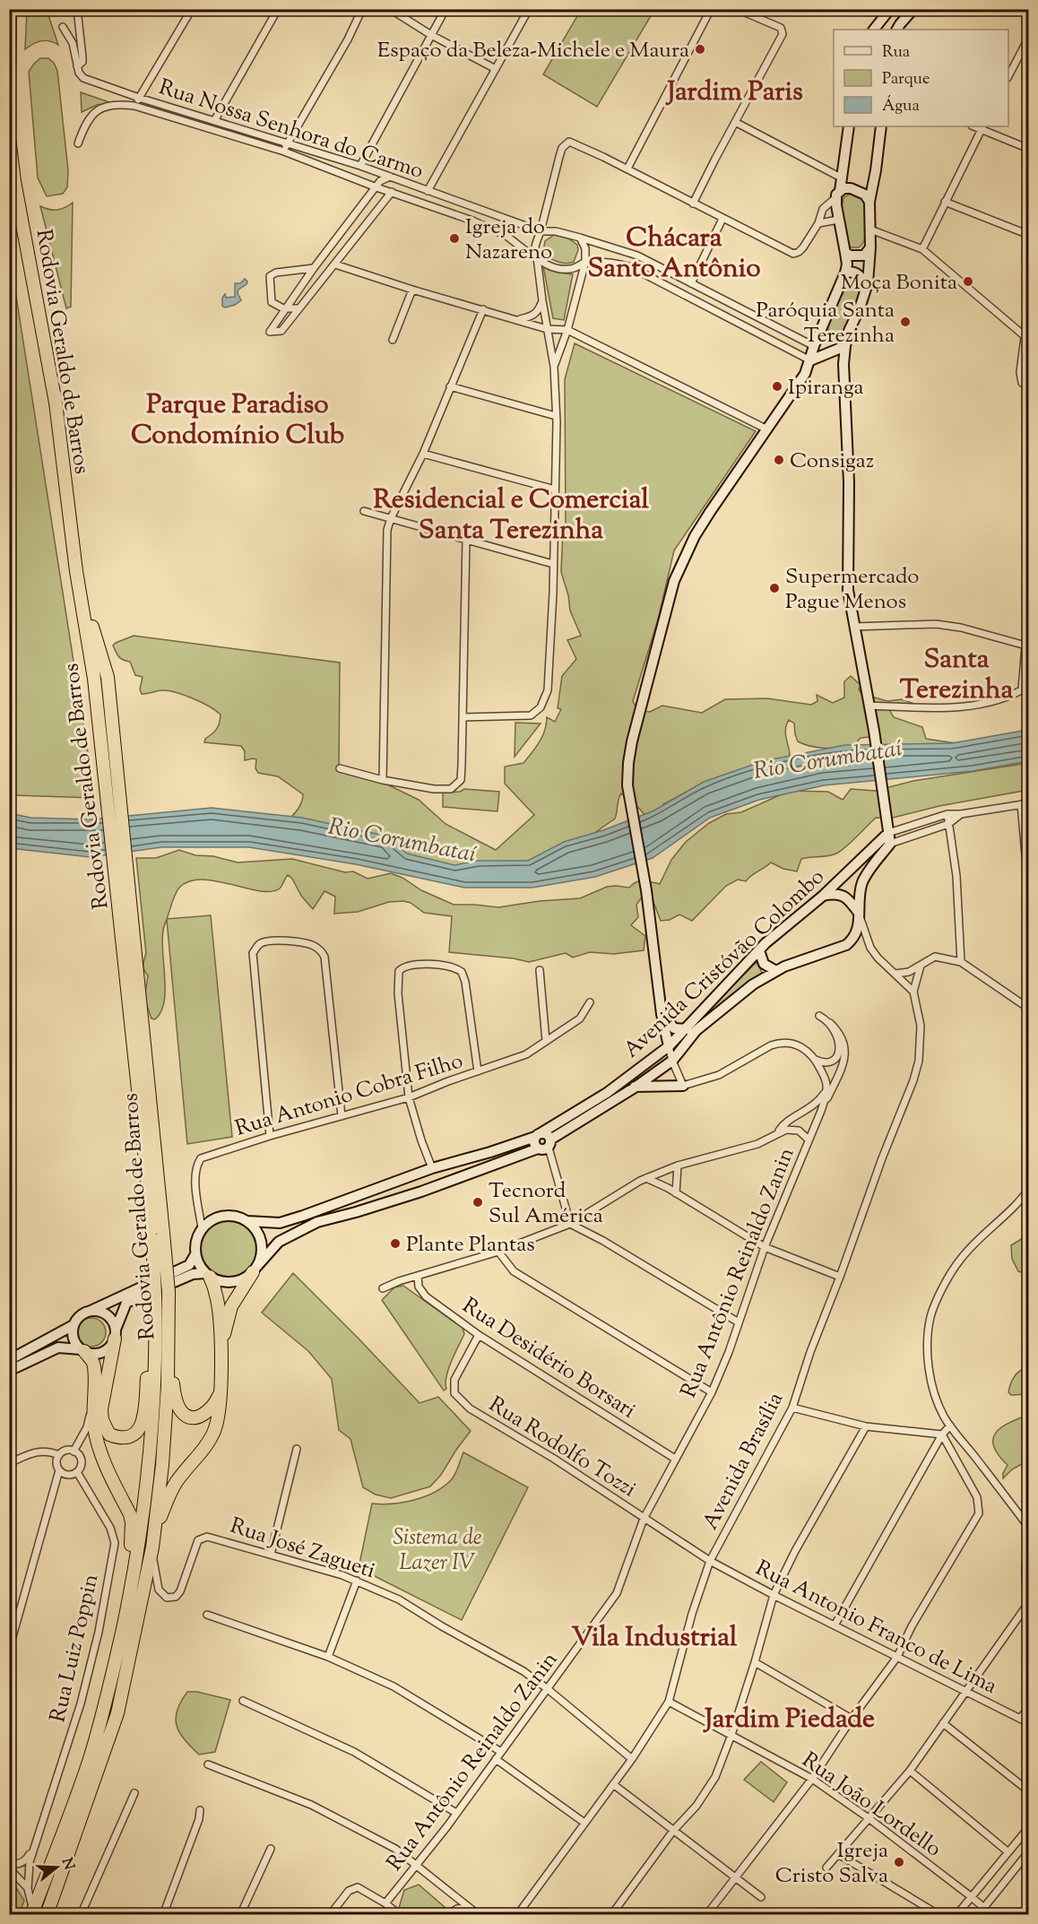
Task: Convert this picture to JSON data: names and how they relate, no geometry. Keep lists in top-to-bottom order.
{
  "streets": {
    "highway": ["Rodovia Geraldo de Barros"],
    "street": [
      "Rua Nossa Senhora do Carmo",
      "Avenida Cristóvão Colombo",
      "Rua Antonio Cobra Filho",
      "Rua Antônio Reinaldo Zanin",
      "Rua Desidério Borsari",
      "Rua Rodolfo Tozzi",
      "Avenida Brasília",
      "Rua José Zagueti",
      "Rua Antonio Franco de Lima",
      "Rua Luiz Poppin",
      "Rua João Lordello"
    ]
  },
  "crossings": [
    ["Rodovia Geraldo de Barros", "Rua José Zagueti"],
    ["Rodovia Geraldo de Barros", "Rua Luiz Poppin"],
    ["Avenida Cristóvão Colombo", "Rua Antonio Cobra Filho"],
    ["Rua Antônio Reinaldo Zanin", "Rua Desidério Borsari"],
    ["Rua Antônio Reinaldo Zanin", "Rua Rodolfo Tozzi"],
    ["Rua Antônio Reinaldo Zanin", "Rua José Zagueti"],
    ["Rua Desidério Borsari", "Rua Rodolfo Tozzi"],
    ["Rua Rodolfo Tozzi", "Avenida Brasília"],
    ["Rua Rodolfo Tozzi", "Rua Antonio Franco de Lima"],
    ["Avenida Brasília", "Rua José Zagueti"],
    ["Avenida Brasília", "Rua Antonio Franco de Lima"],
    ["Avenida Brasília", "Rua João Lordello"]
  ],
  "districts": [
    "Jardim Paris",
    "Chácara Santo Antônio",
    "Parque Paradiso Condomínio Club",
    "Residencial e Comercial Santa Terezinha",
    "Santa Terezinha",
    "Vila Industrial",
    "Jardim Piedade"
  ],
  "water": ["Rio Corumbataí"],
  "parks": ["Sistema de Lazer IV"],
  "places": [
    "Espaço da Beleza-Michele e Maura",
    "Igreja do Nazareno",
    "Moça Bonita",
    "Paróquia Santa Terezinha",
    "Ipiranga",
    "Consigaz",
    "Supermercado Pague Menos",
    "Tecnord Sul América",
    "Plante Plantas",
    "Igreja Cristo Salva"
  ],
  "legend": ["Rua", "Parque", "Água"],
  "north": "right"
}
